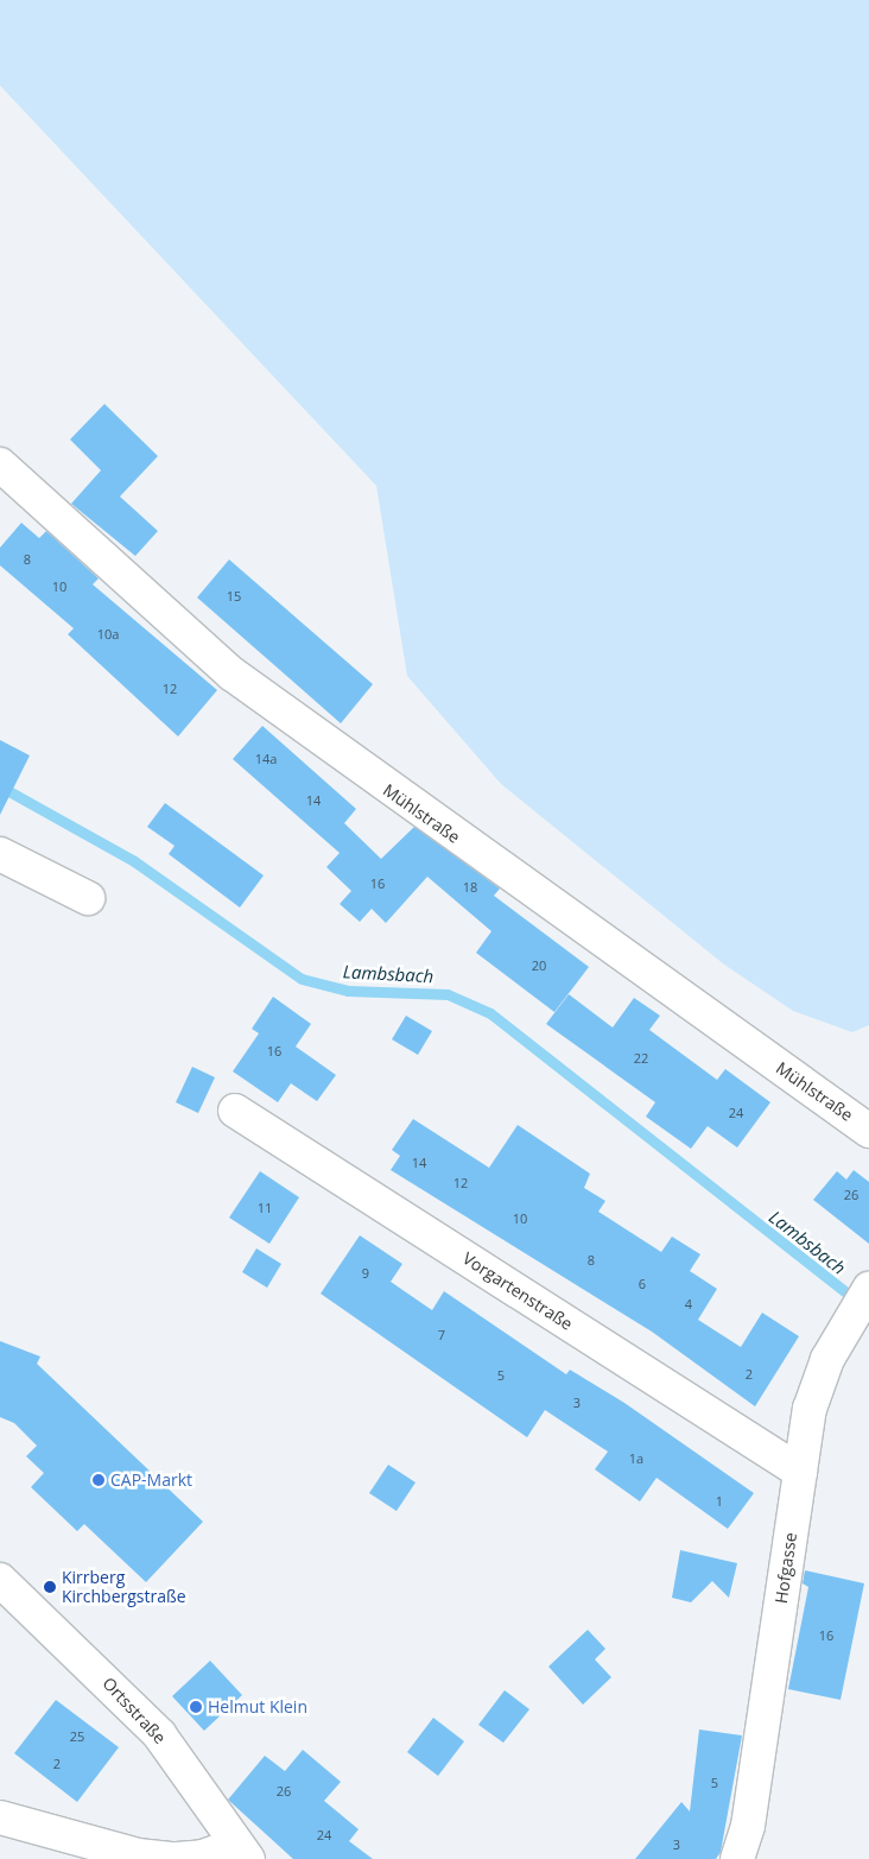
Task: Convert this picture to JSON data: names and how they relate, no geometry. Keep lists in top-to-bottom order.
{
  "streets": {
    "street": [
      "Mühlstraße",
      "Vorgartenstraße",
      "Hofgasse",
      "Ortsstraße"
    ]
  },
  "crossings": [
    ["Vorgartenstraße", "Hofgasse"]
  ],
  "water": ["Lambsbach"],
  "places": ["CAP-Markt", "Kirrberg Kirchbergstraße", "Helmut Klein"],
  "house_numbers": [
    "8",
    "10",
    "15",
    "10a",
    "12",
    "14a",
    "14",
    "16",
    "18",
    "20",
    "16",
    "22",
    "24",
    "14",
    "12",
    "26",
    "11",
    "10",
    "8",
    "9",
    "6",
    "4",
    "7",
    "2",
    "5",
    "3",
    "1a",
    "1",
    "16",
    "25",
    "2",
    "5",
    "26",
    "24",
    "3"
  ]
}
